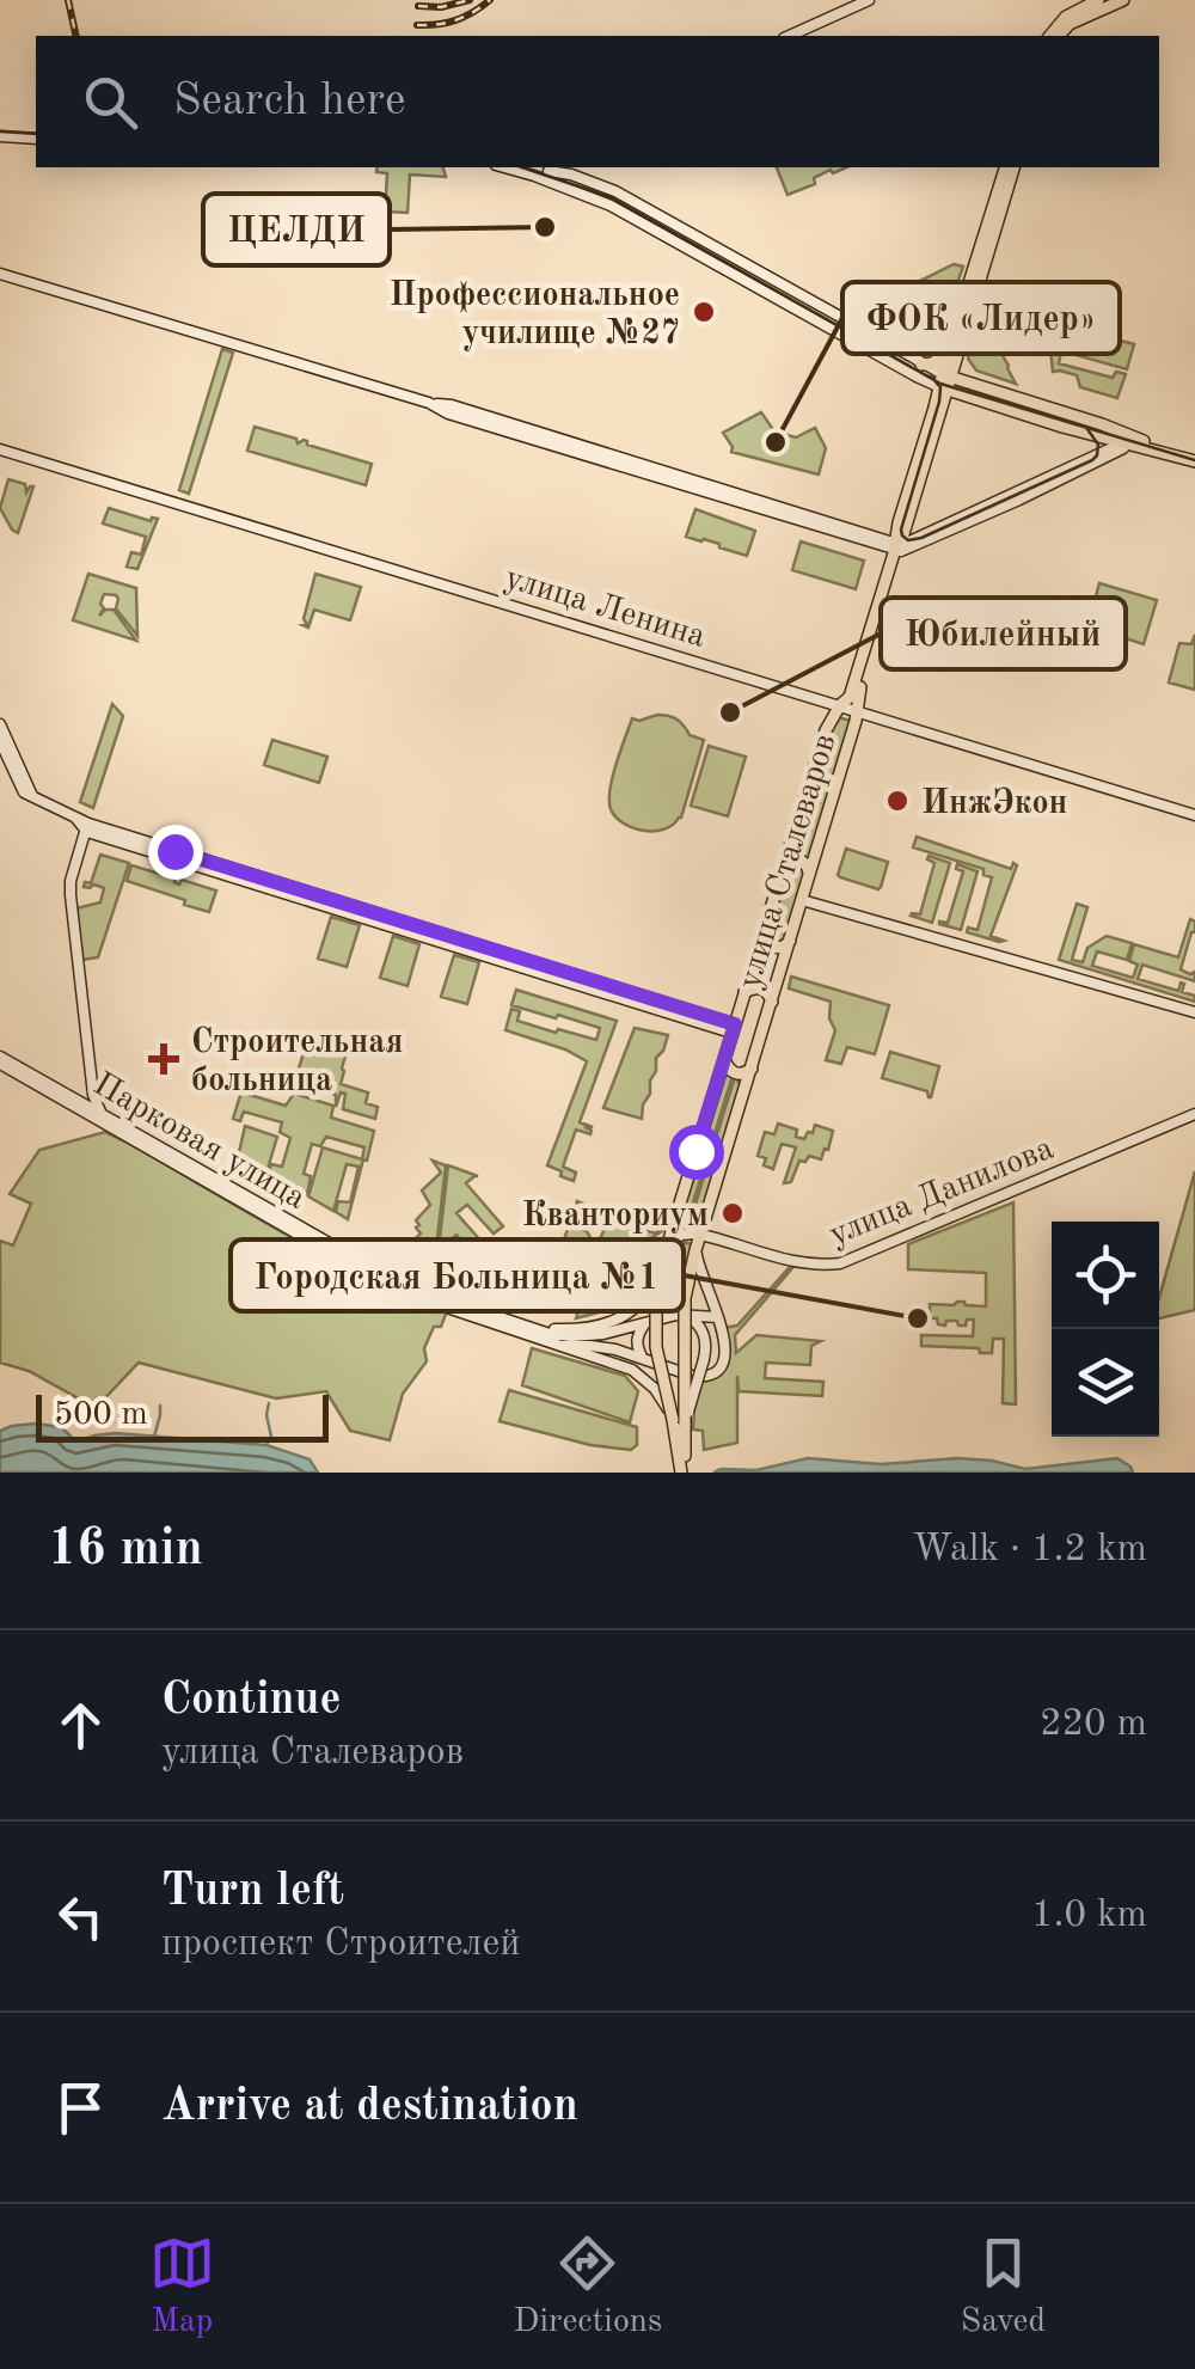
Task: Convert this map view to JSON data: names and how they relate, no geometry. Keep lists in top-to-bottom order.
{
  "streets": {
    "main road": [
      "улица Ленина",
      "улица Сталеваров",
      "Парковая улица",
      "улица Данилова"
    ]
  },
  "crossings": [
    ["улица Ленина", "улица Сталеваров"],
    ["улица Сталеваров", "улица Данилова"]
  ],
  "places": {
    "other": [
      "ЦЕЛДИ",
      "Профессиональное училище №27",
      "ФОК «Лидер»",
      "Юбилейный",
      "ИнжЭкон",
      "Кванториум",
      "Городская Больница №1"
    ],
    "health": ["Строительная больница"]
  },
  "scale_bar": "500 m",
  "page": {
    "search": "Search here",
    "scale": "500 m",
    "heading": ["16 min", "Walk · 1.2 km"],
    "list": [
      ["Continue", "улица Сталеваров", "220 m"],
      ["Turn left", "проспект Строителей", "1.0 km"],
      "Arrive at destination"
    ],
    "nav": ["Map", "Directions", "Saved"]
  }
}
